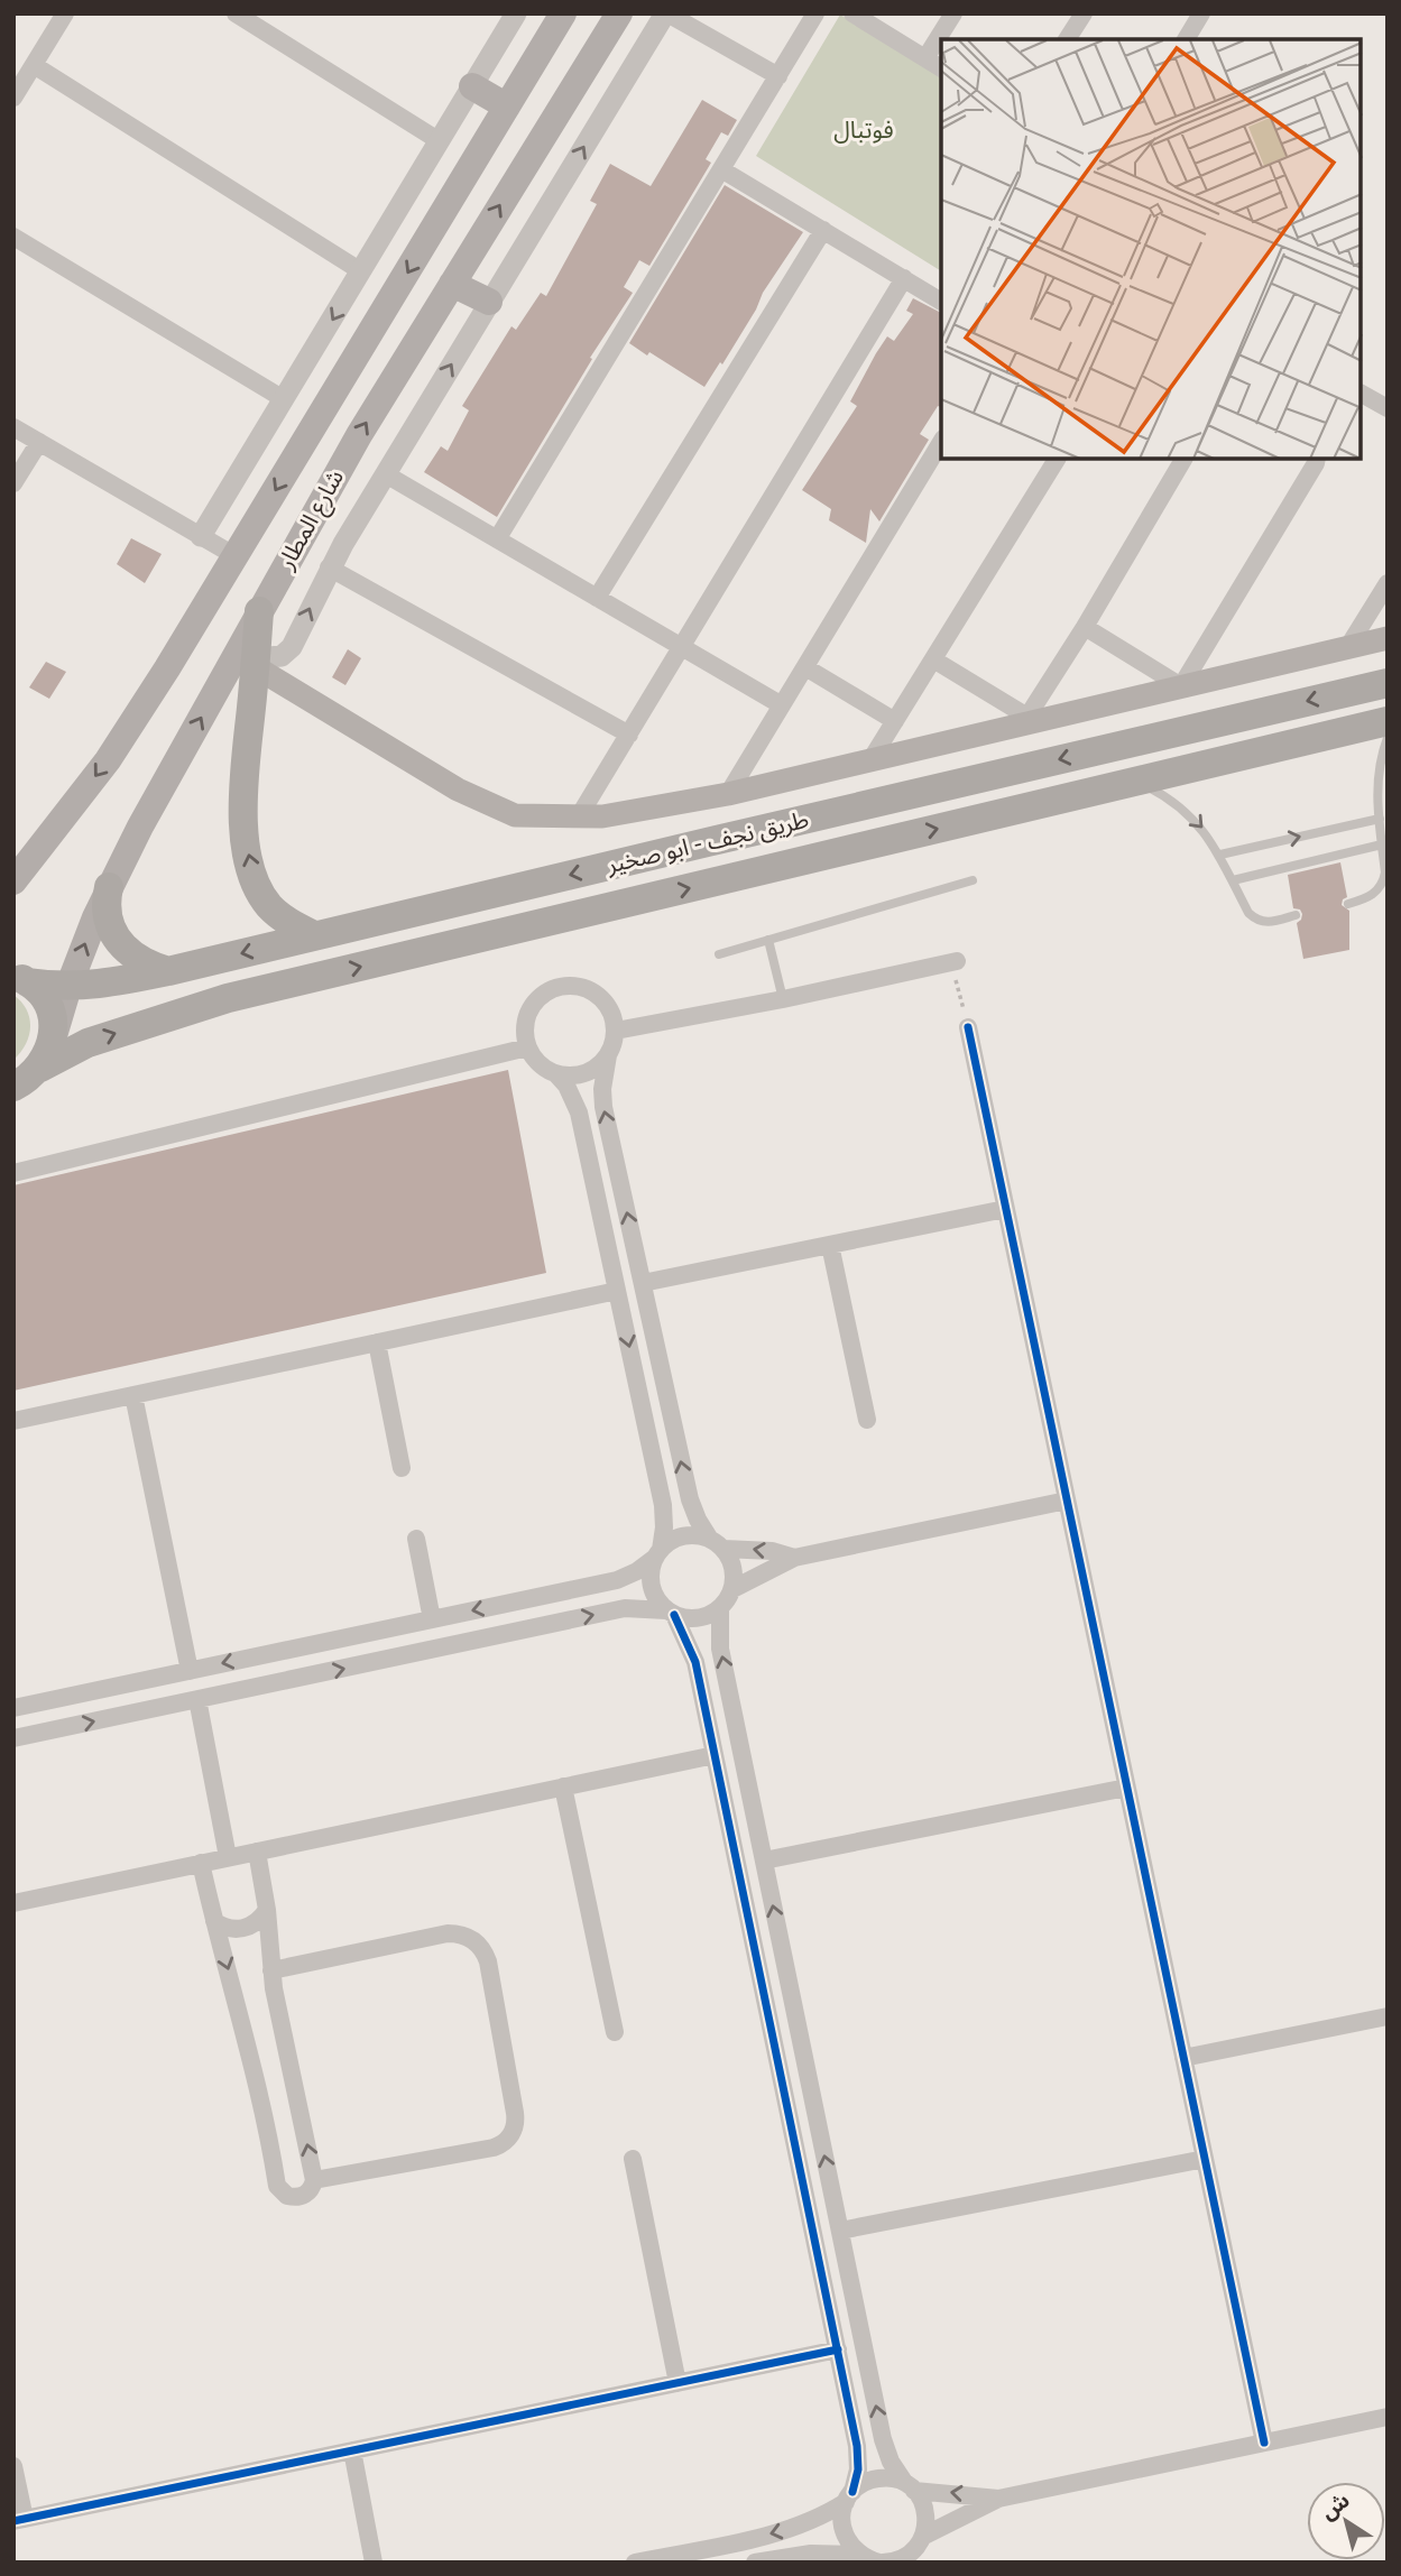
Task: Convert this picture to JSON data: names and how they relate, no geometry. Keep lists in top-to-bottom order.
{
  "streets": {
    "highway": ["طريق نجف - ابو صخير"],
    "main road": ["شارع المطار"]
  },
  "crossings": [
    ["شارع المطار", "طريق نجف - ابو صخير"]
  ],
  "parks": ["فوتبال"],
  "north": "top left"
}
